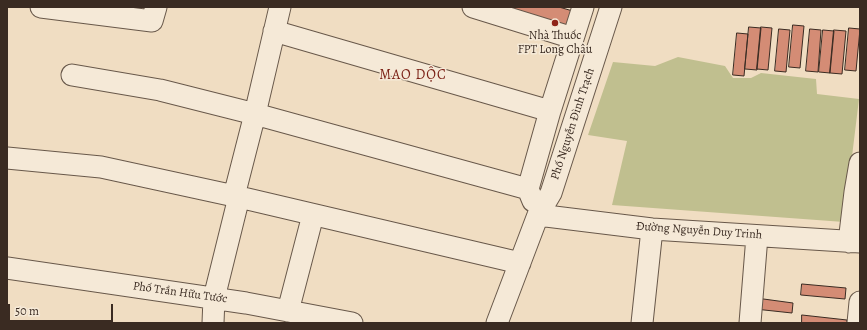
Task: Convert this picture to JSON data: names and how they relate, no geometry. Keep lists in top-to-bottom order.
{
  "streets": {
    "street": ["Phố Nguyễn Đình Trạch", "Đường Nguyễn Duy Trinh", "Phố Trần Hữu Tước"]
  },
  "crossings": [
    ["Phố Nguyễn Đình Trạch", "Đường Nguyễn Duy Trinh"]
  ],
  "districts": ["MAO DỘC"],
  "places": ["Nhà Thuốc FPT Long Châu"],
  "scale_bar": "50 m"
}
